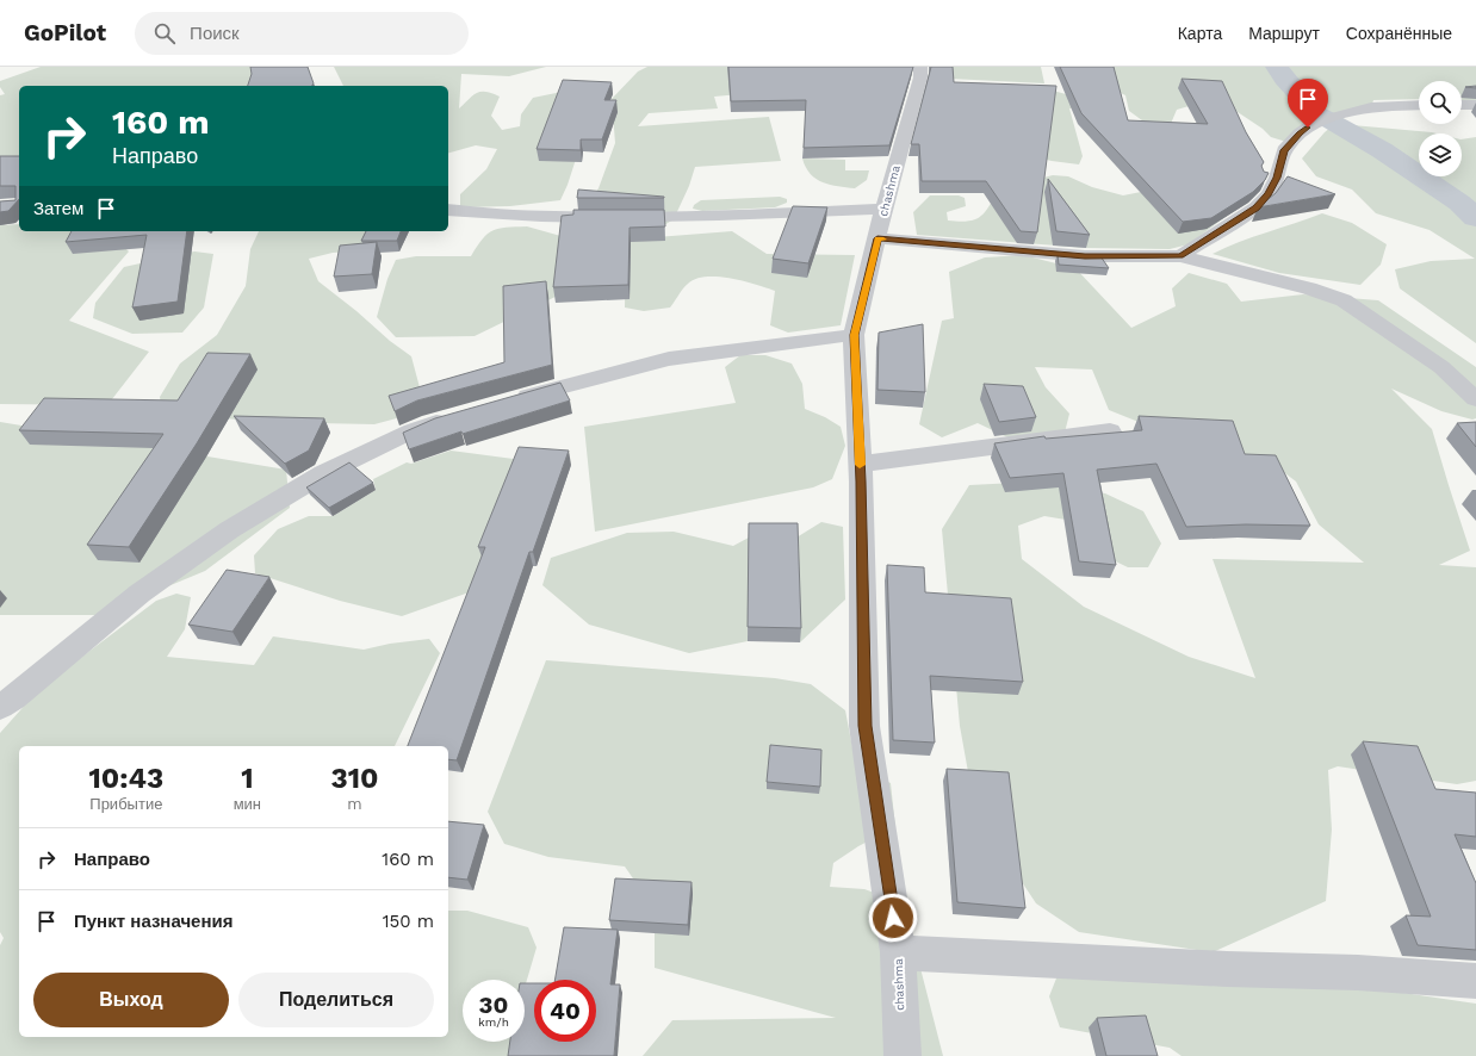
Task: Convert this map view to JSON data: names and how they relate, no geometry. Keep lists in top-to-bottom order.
{
  "streets": {
    "street": ["сhashma"]
  },
  "page": {
    "header": "GoPilot",
    "search": "Поиск",
    "nav": ["Карта", "Маршрут", "Сохранённые"],
    "turn": ["160 m", "Направо"],
    "then": "Затем",
    "eta": [
      "10:43",
      "Прибытие",
      "1",
      "мин",
      "310",
      "m"
    ],
    "list": [
      {
        "name": "Направо",
        "value": "160 m"
      },
      {
        "name": "Пункт назначения",
        "value": "150 m"
      }
    ],
    "buttons": ["Выход", "Поделиться"],
    "speed": "30 km/h",
    "limit": "40"
  }
}
